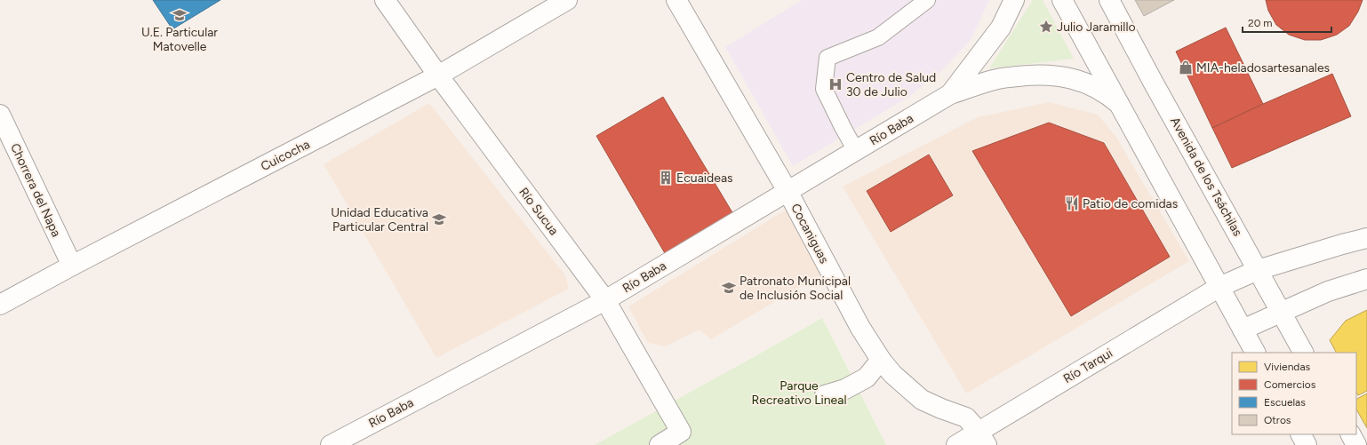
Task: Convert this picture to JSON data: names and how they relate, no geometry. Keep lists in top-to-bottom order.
{
  "streets": {
    "street": [
      "Río Baba",
      "Cuicocha",
      "Avenida de los Tsáchilas",
      "Chorrera del Napa",
      "Río Sucua",
      "Cocaniguas",
      "Río Tarqui"
    ]
  },
  "crossings": [
    ["Río Baba", "Río Sucua"],
    ["Río Baba", "Cocaniguas"],
    ["Cuicocha", "Chorrera del Napa"],
    ["Cuicocha", "Río Sucua"],
    ["Avenida de los Tsáchilas", "Río Tarqui"],
    ["Cocaniguas", "Río Tarqui"]
  ],
  "parks": ["Parque Recreativo Lineal"],
  "places": {
    "school or university": ["U.E. Particular Matovelle", "Unidad Educativa Particular Central", "Patronato Municipal de Inclusión Social"],
    "place": ["Julio Jaramillo"],
    "shop": ["MIA-heladosartesanales"],
    "hospital": ["Centro de Salud 30 de Julio"],
    "building": ["Ecuaideas"],
    "restaurant": ["Patio de comidas"]
  },
  "legend": [
    "Viviendas",
    "Comercios",
    "Escuelas",
    "Otros"
  ],
  "scale_bar": "20 m"
}
